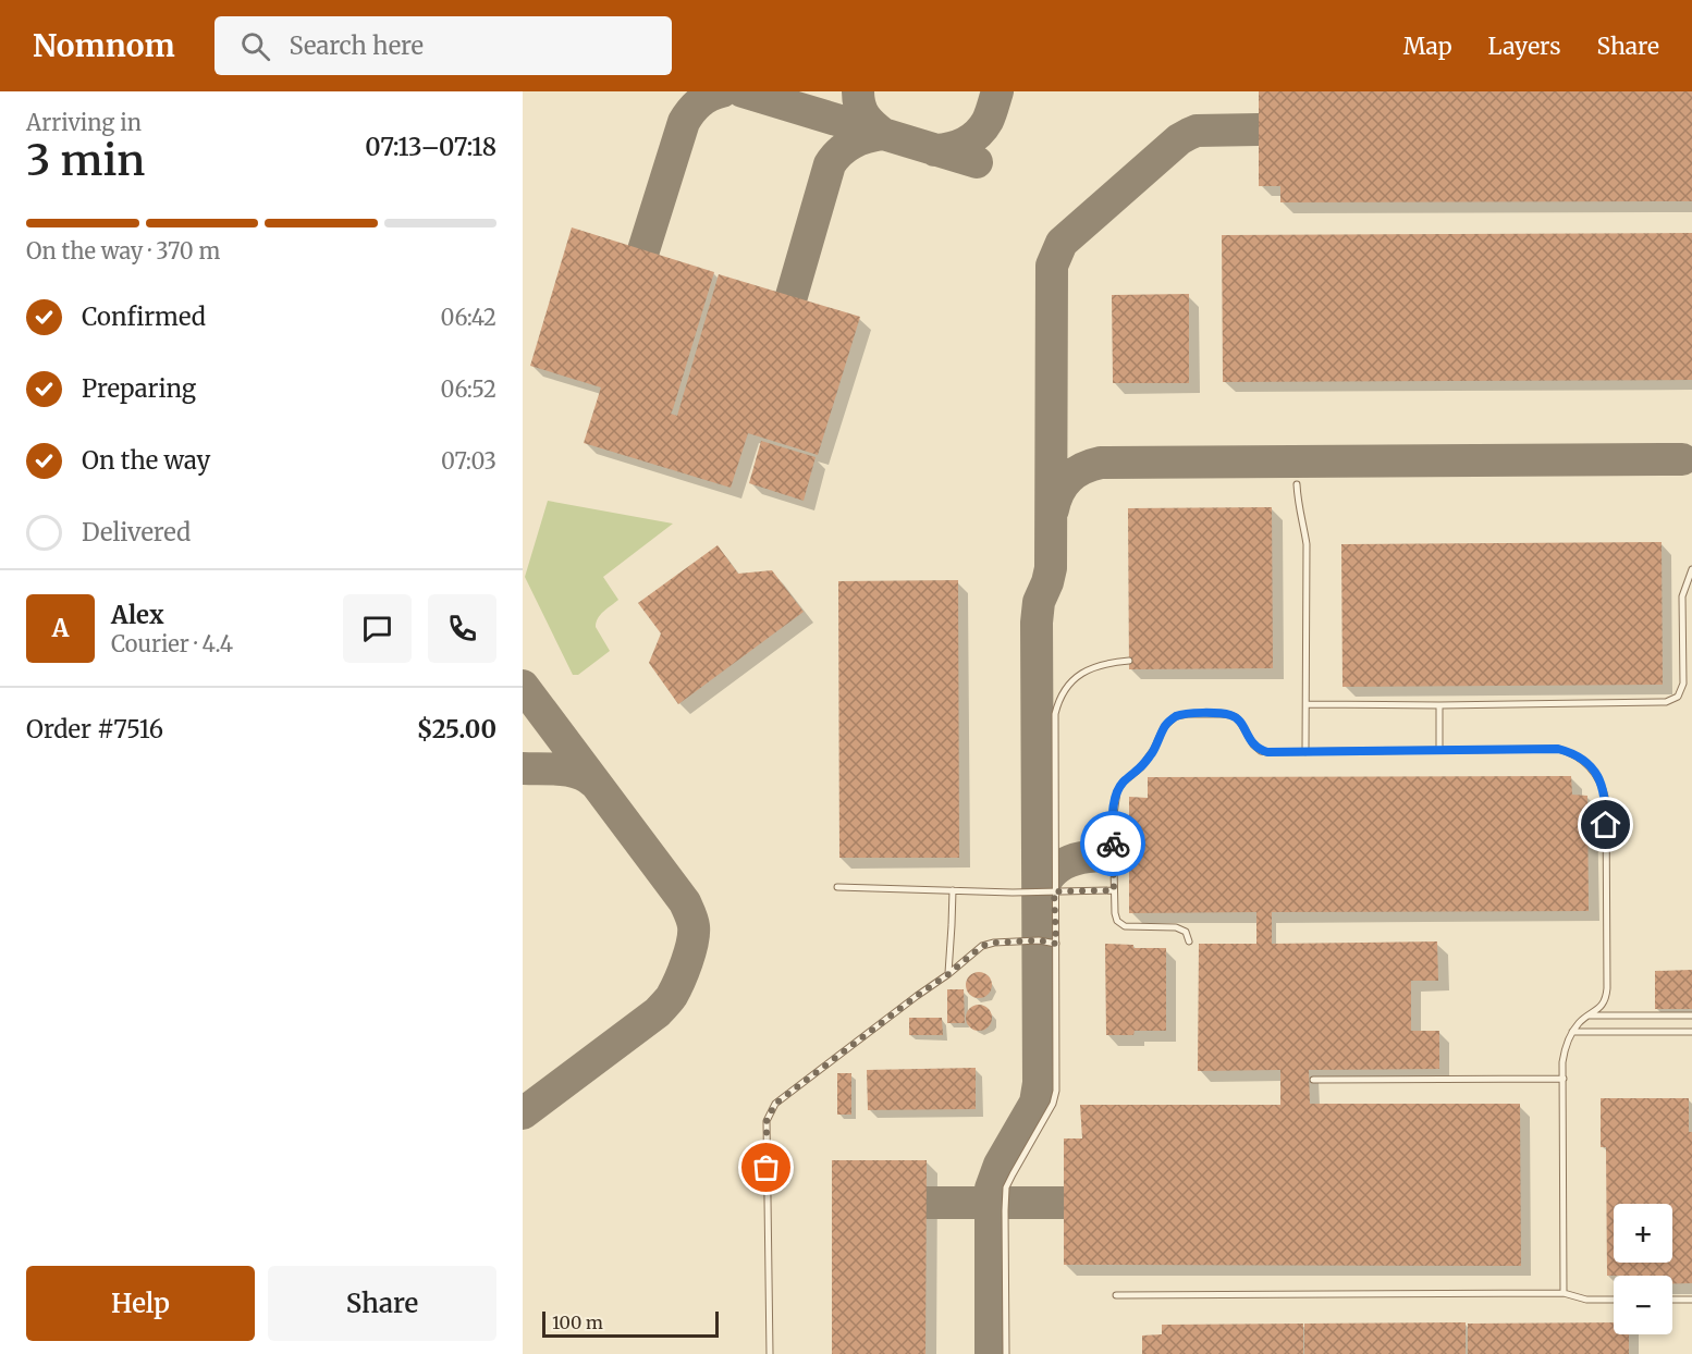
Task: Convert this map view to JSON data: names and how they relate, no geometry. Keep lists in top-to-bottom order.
{
  "scale_bar": "100 m",
  "page": {
    "header": "Nomnom",
    "search": "Search here",
    "nav": ["Map", "Layers", "Share"],
    "heading": ["3 min", "Arriving in", "07:13–07:18"],
    "panel": [
      "Alex",
      "Courier · 4.4",
      "Order #7516",
      "$25.00"
    ],
    "bar": "On the way · 370 m",
    "list": [
      ["Confirmed", "06:42"],
      ["Preparing", "06:52"],
      ["On the way", "07:03"],
      "Delivered"
    ],
    "round": "A",
    "map_buttons": ["+", "−"],
    "buttons": ["Help", "Share"],
    "scale": "100 m"
  }
}
